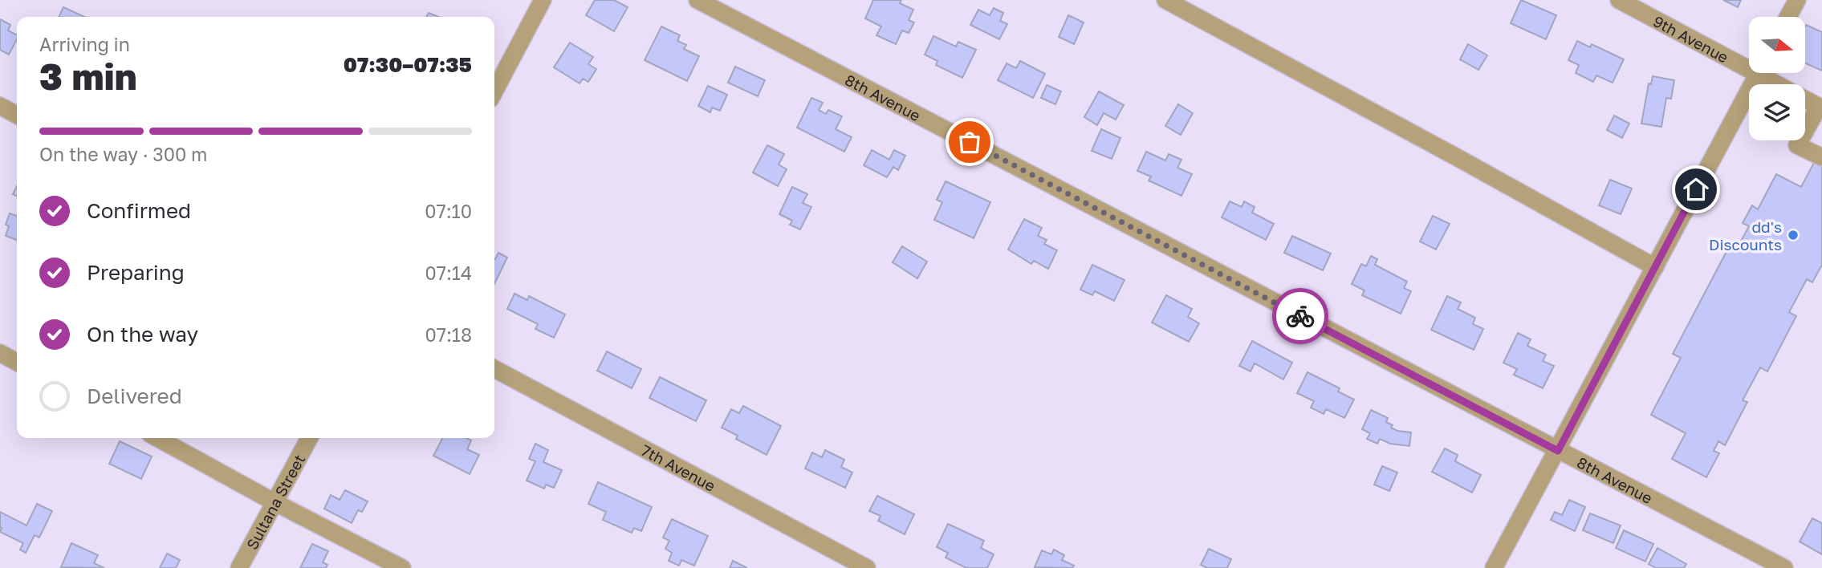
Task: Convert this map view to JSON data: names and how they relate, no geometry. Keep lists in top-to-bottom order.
{
  "streets": {
    "street": [
      "9th Avenue",
      "8th Avenue",
      "7th Avenue",
      "Sultana Street"
    ]
  },
  "places": ["dd's Discounts"],
  "north": "right",
  "page": {
    "heading": ["3 min", "Arriving in", "07:30–07:35"],
    "bar": "On the way · 300 m",
    "list": [
      ["Confirmed", "07:10"],
      ["Preparing", "07:14"],
      ["On the way", "07:18"],
      "Delivered"
    ]
  }
}
